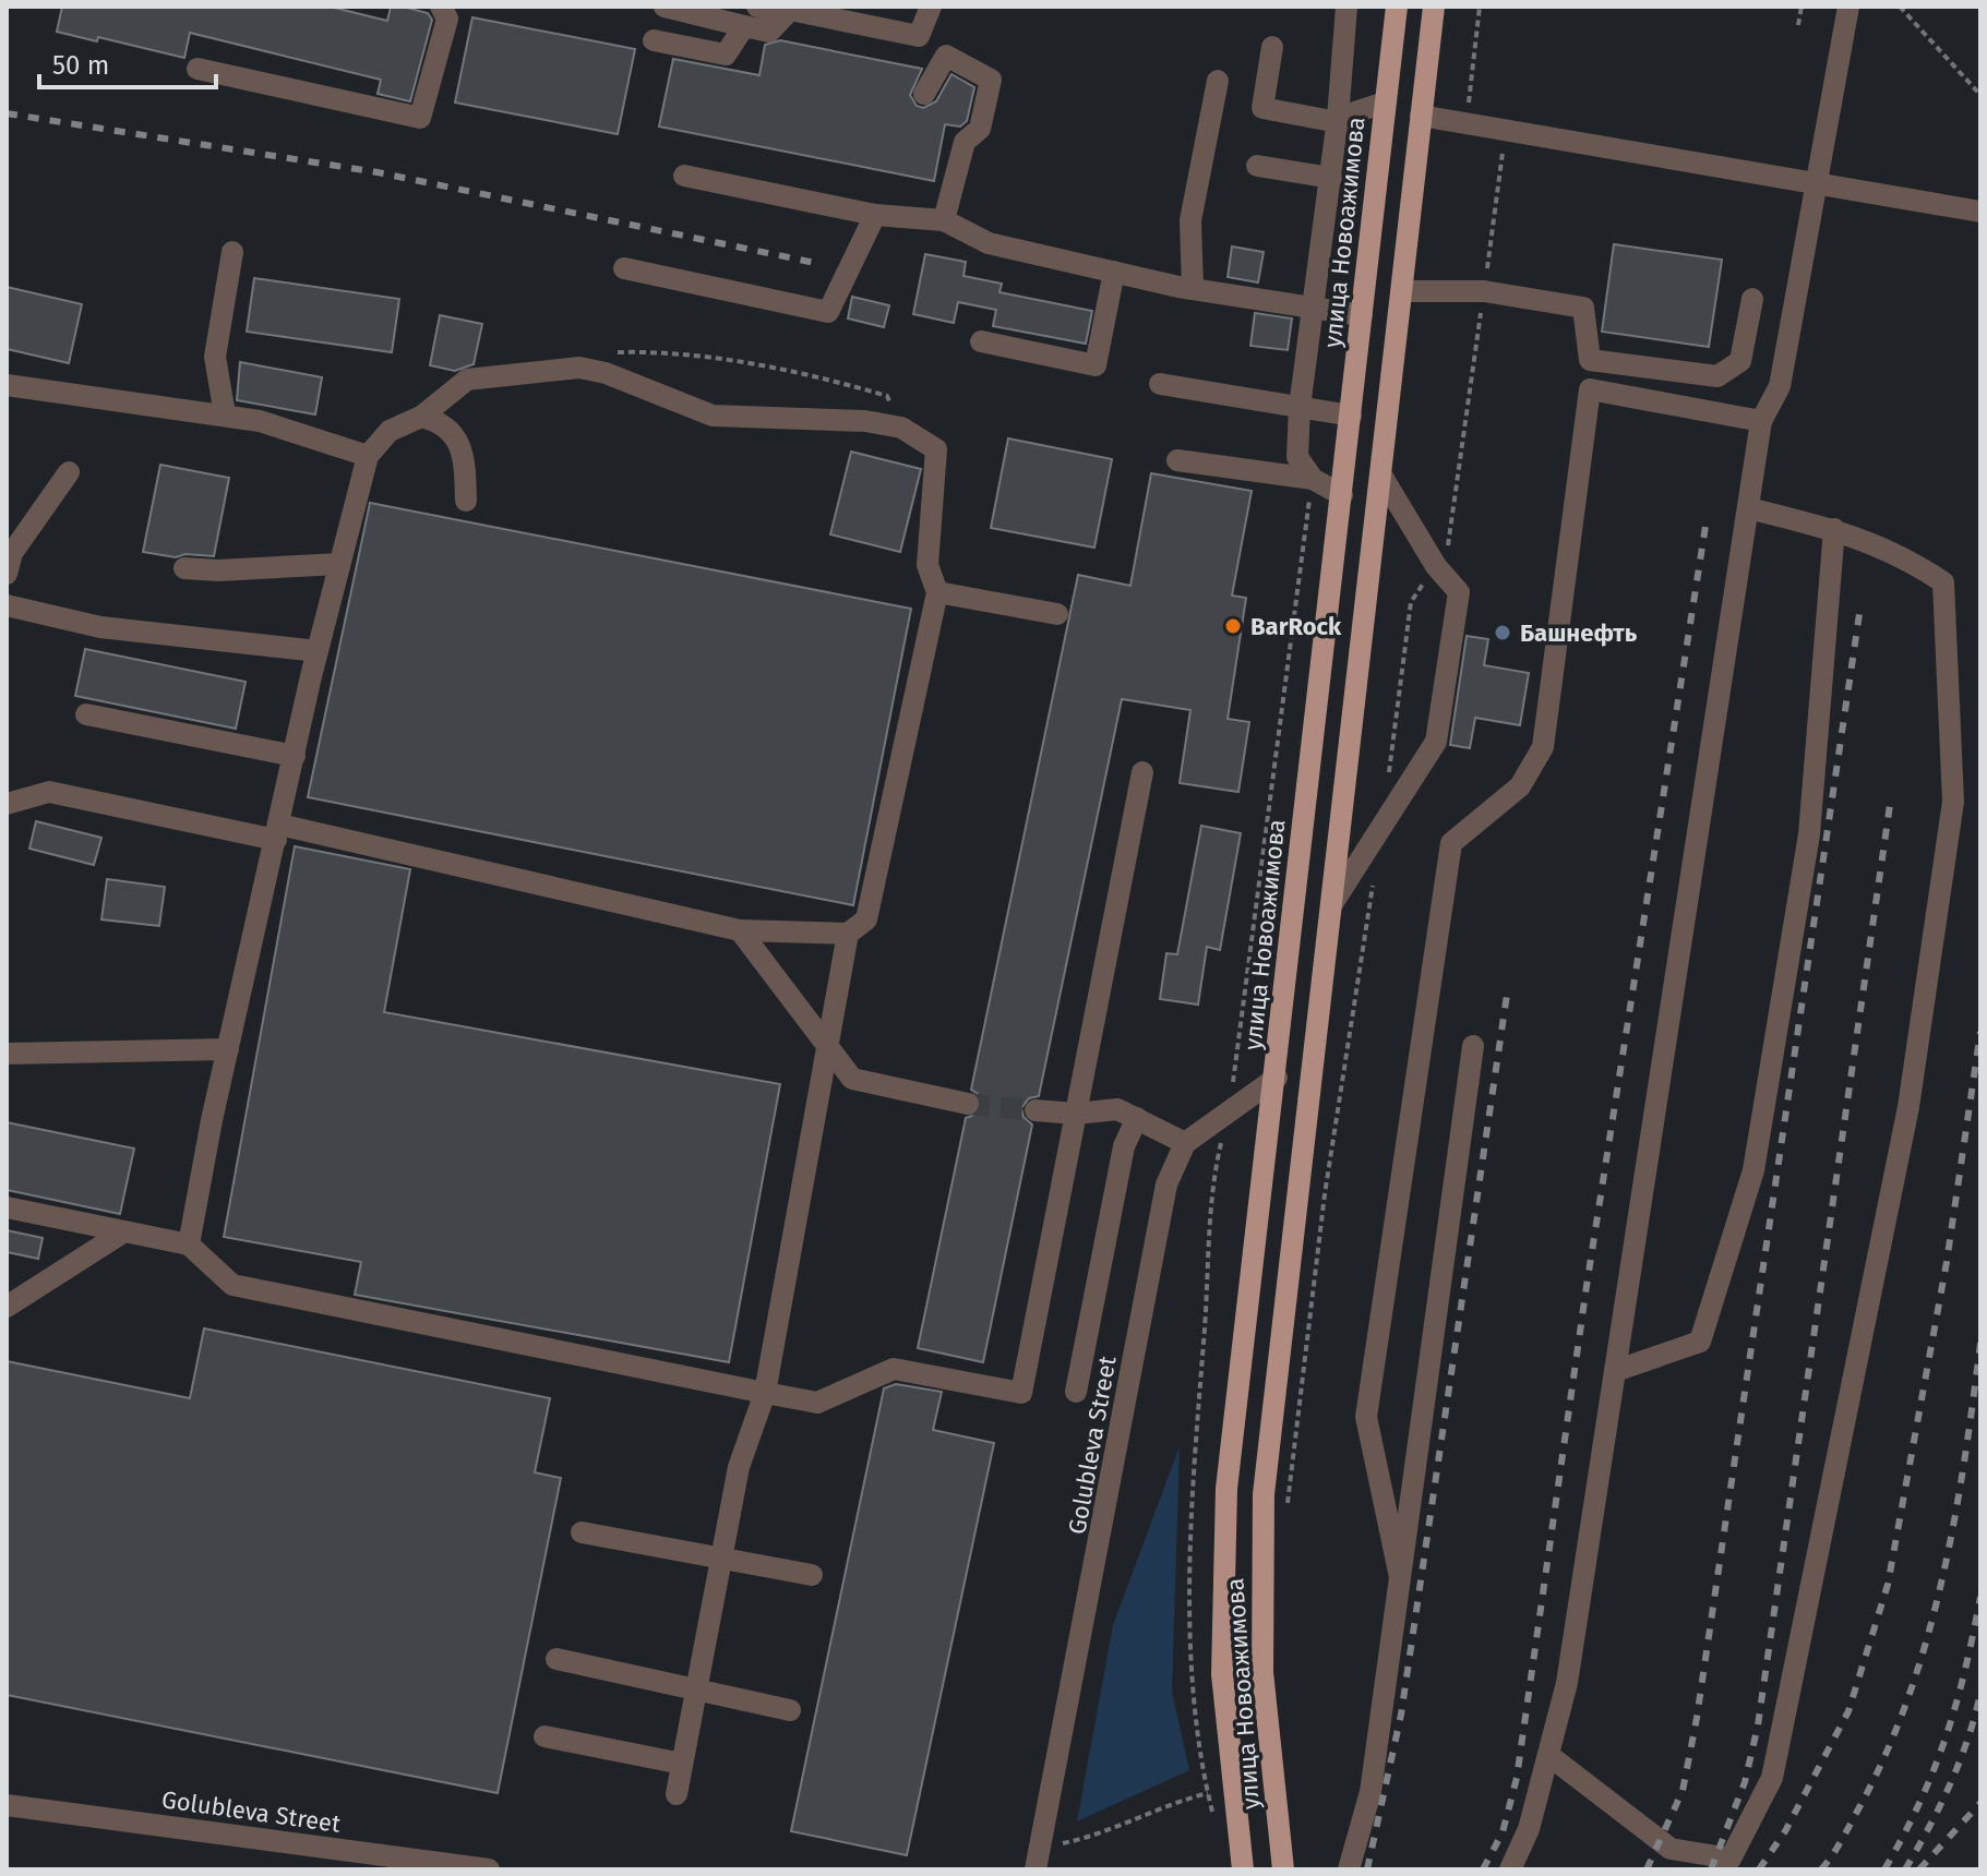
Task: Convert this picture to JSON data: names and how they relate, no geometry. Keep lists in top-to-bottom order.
{
  "streets": {
    "main road": ["улица Новоажимова"],
    "street": ["Golubleva Street"]
  },
  "crossings": [
    ["улица Новоажимова", "Golubleva Street"]
  ],
  "places": ["BarRock", "Башнефть"],
  "scale_bar": "50 m"
}
